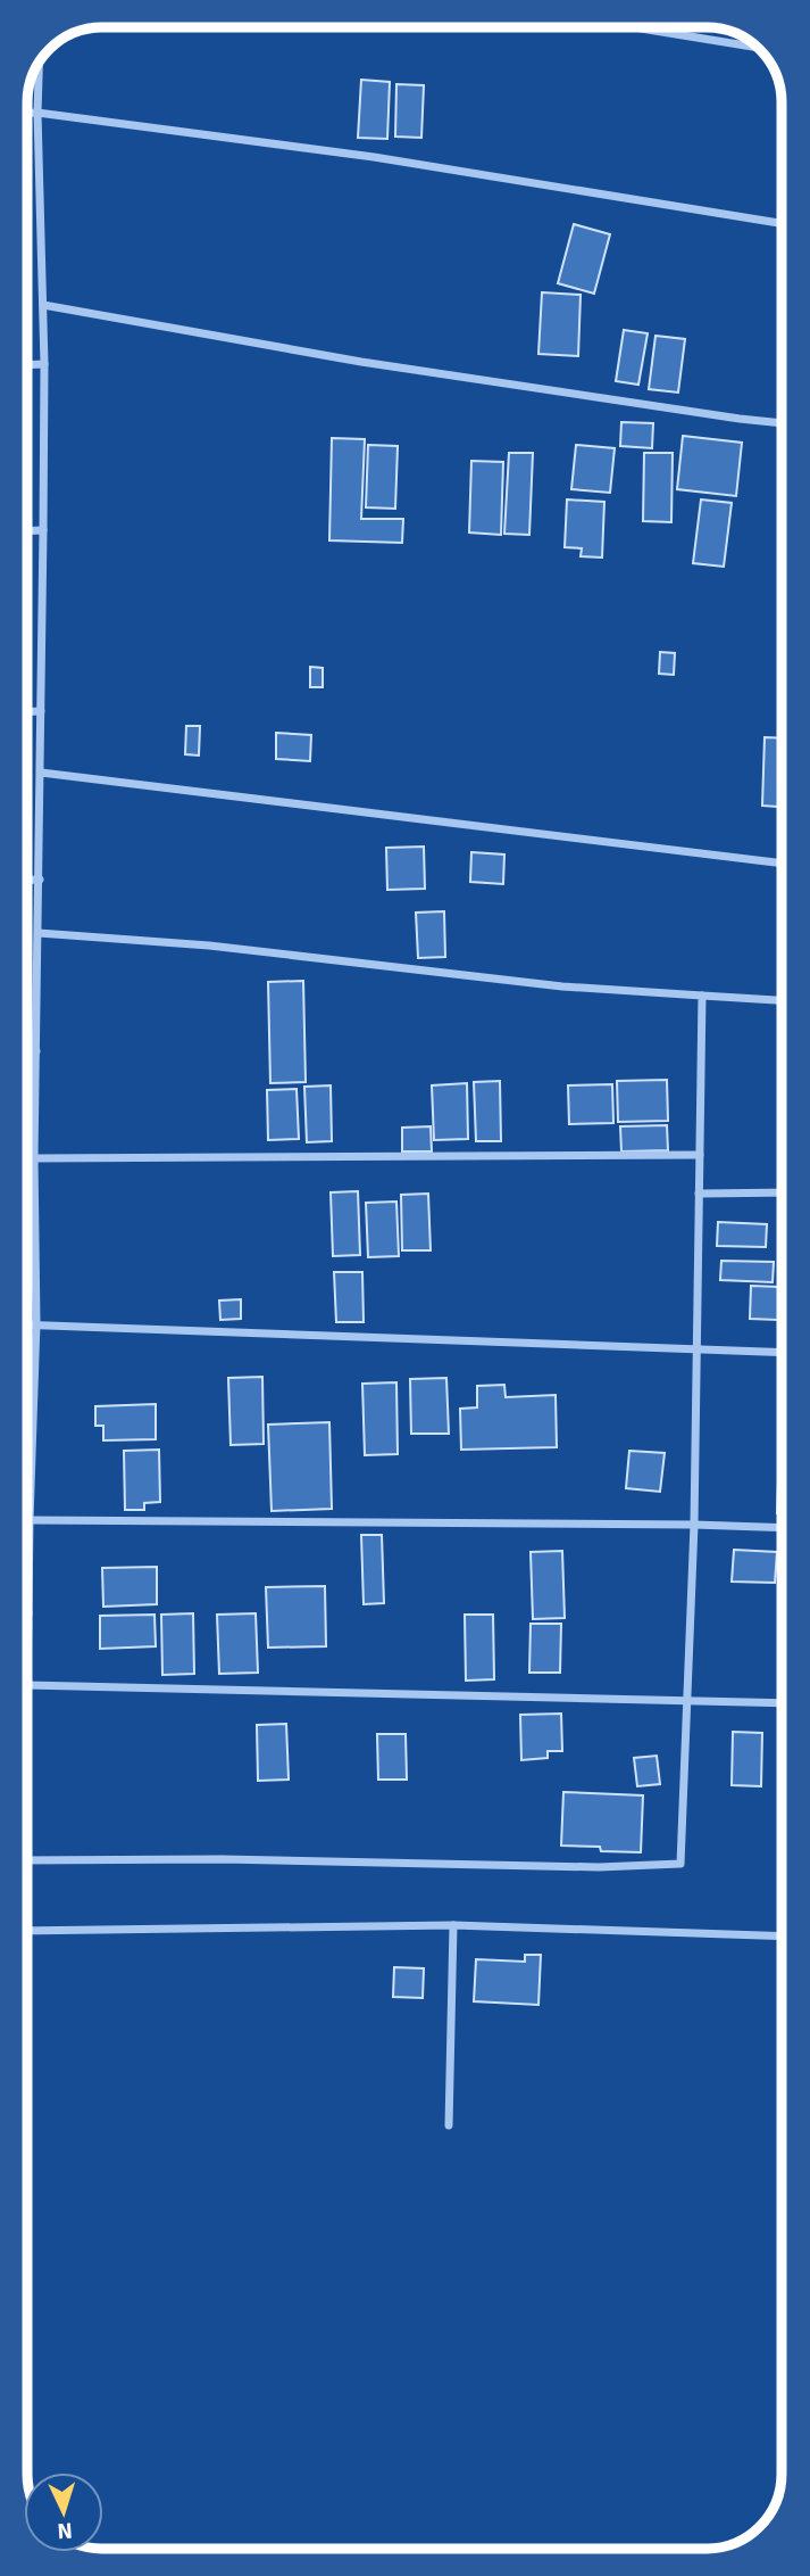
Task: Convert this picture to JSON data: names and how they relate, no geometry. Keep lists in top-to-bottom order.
{
  "north": "bottom"
}
